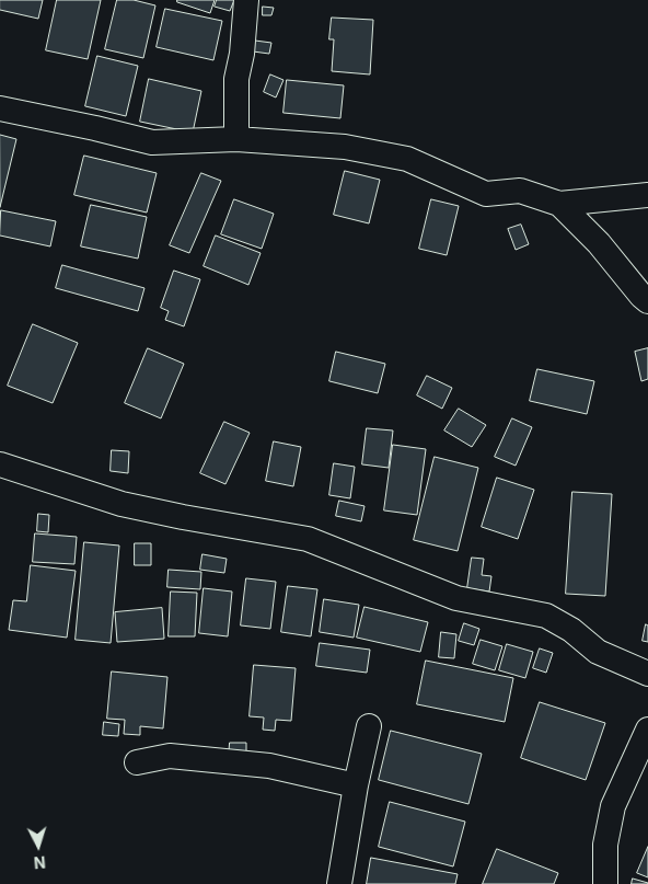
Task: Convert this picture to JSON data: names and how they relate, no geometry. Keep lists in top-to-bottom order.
{
  "north": "bottom"
}
